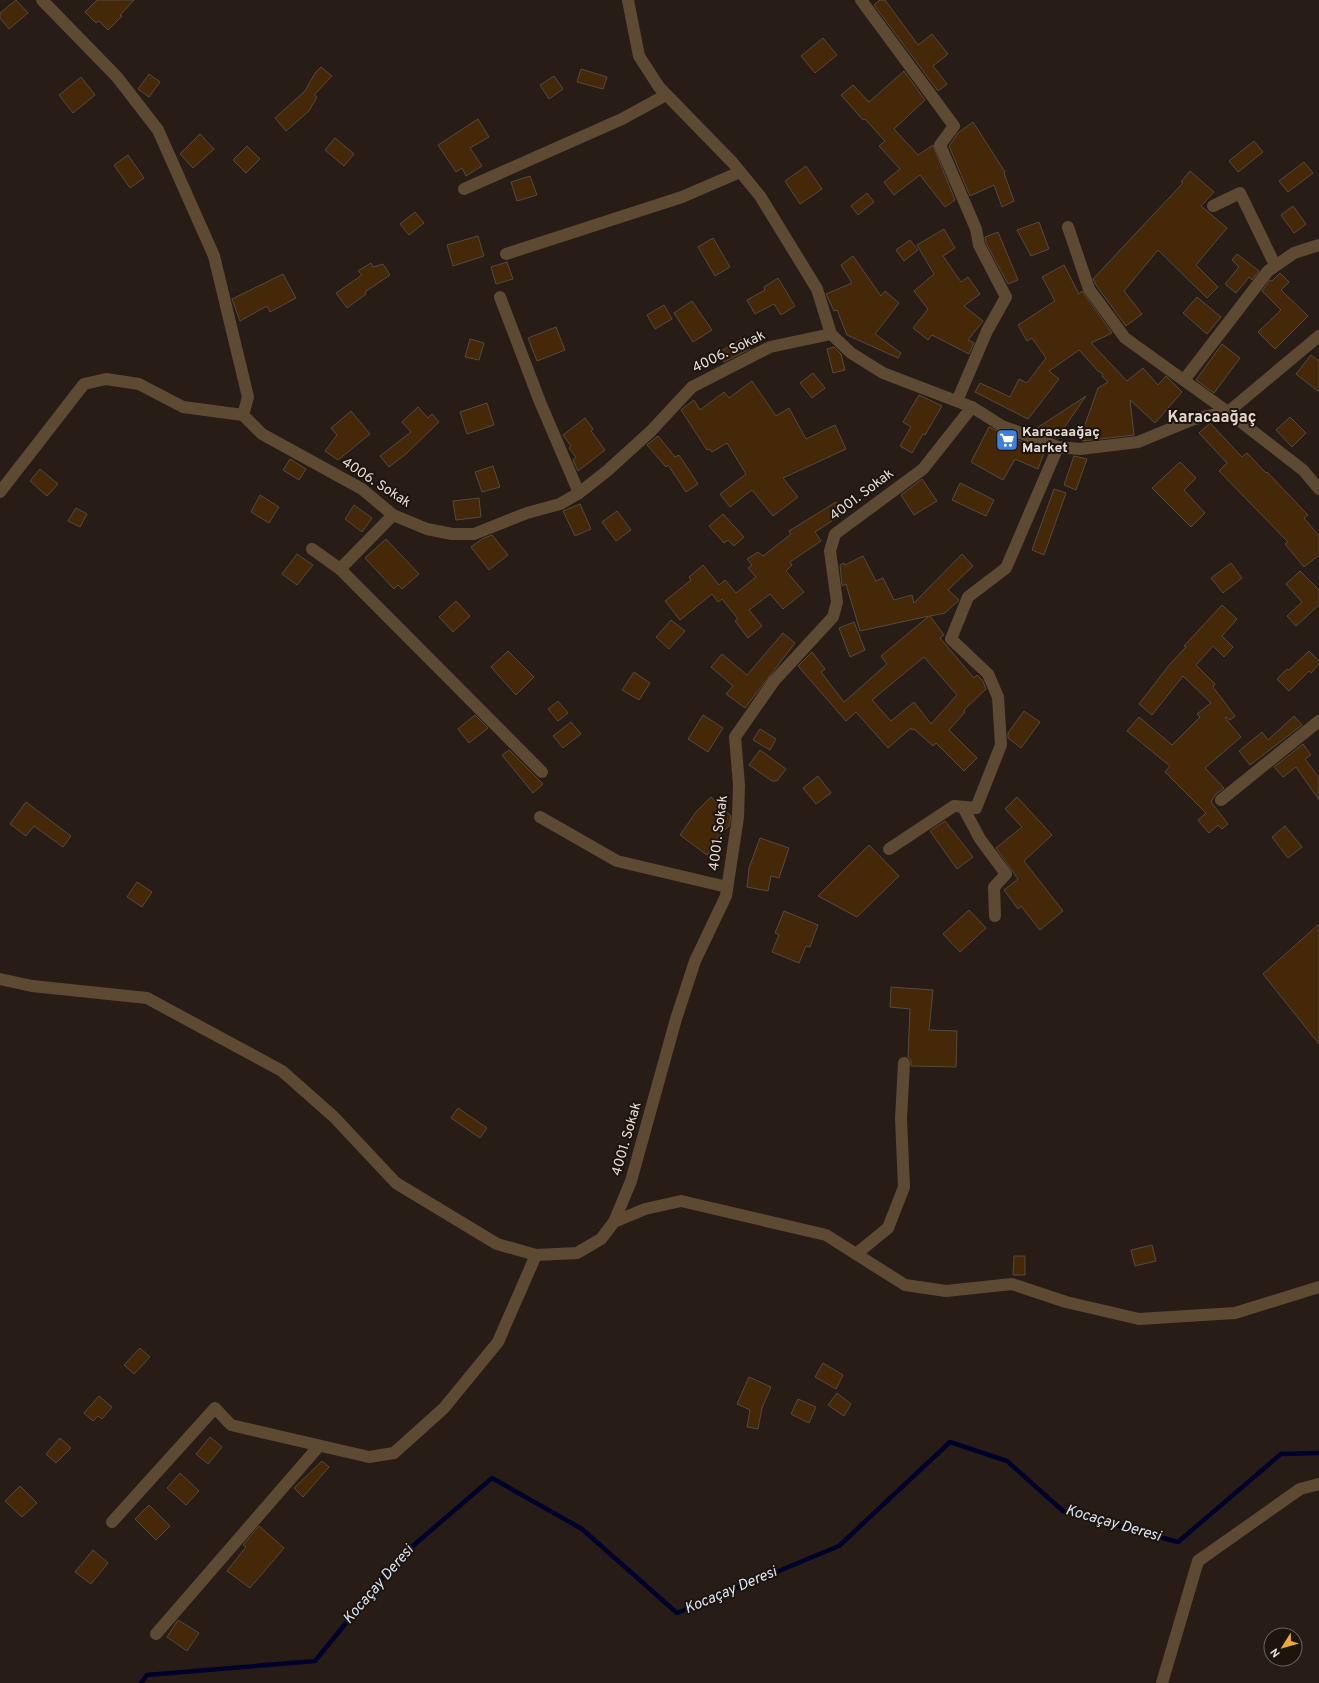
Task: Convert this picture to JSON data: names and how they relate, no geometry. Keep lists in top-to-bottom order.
{
  "streets": {
    "street": ["4006. Sokak", "4001. Sokak"]
  },
  "districts": ["Karacaağaç"],
  "water": ["Kocaçay Deresi"],
  "places": {
    "supermarket": ["Karacaağaç Market"]
  },
  "north": "bottom left"
}
